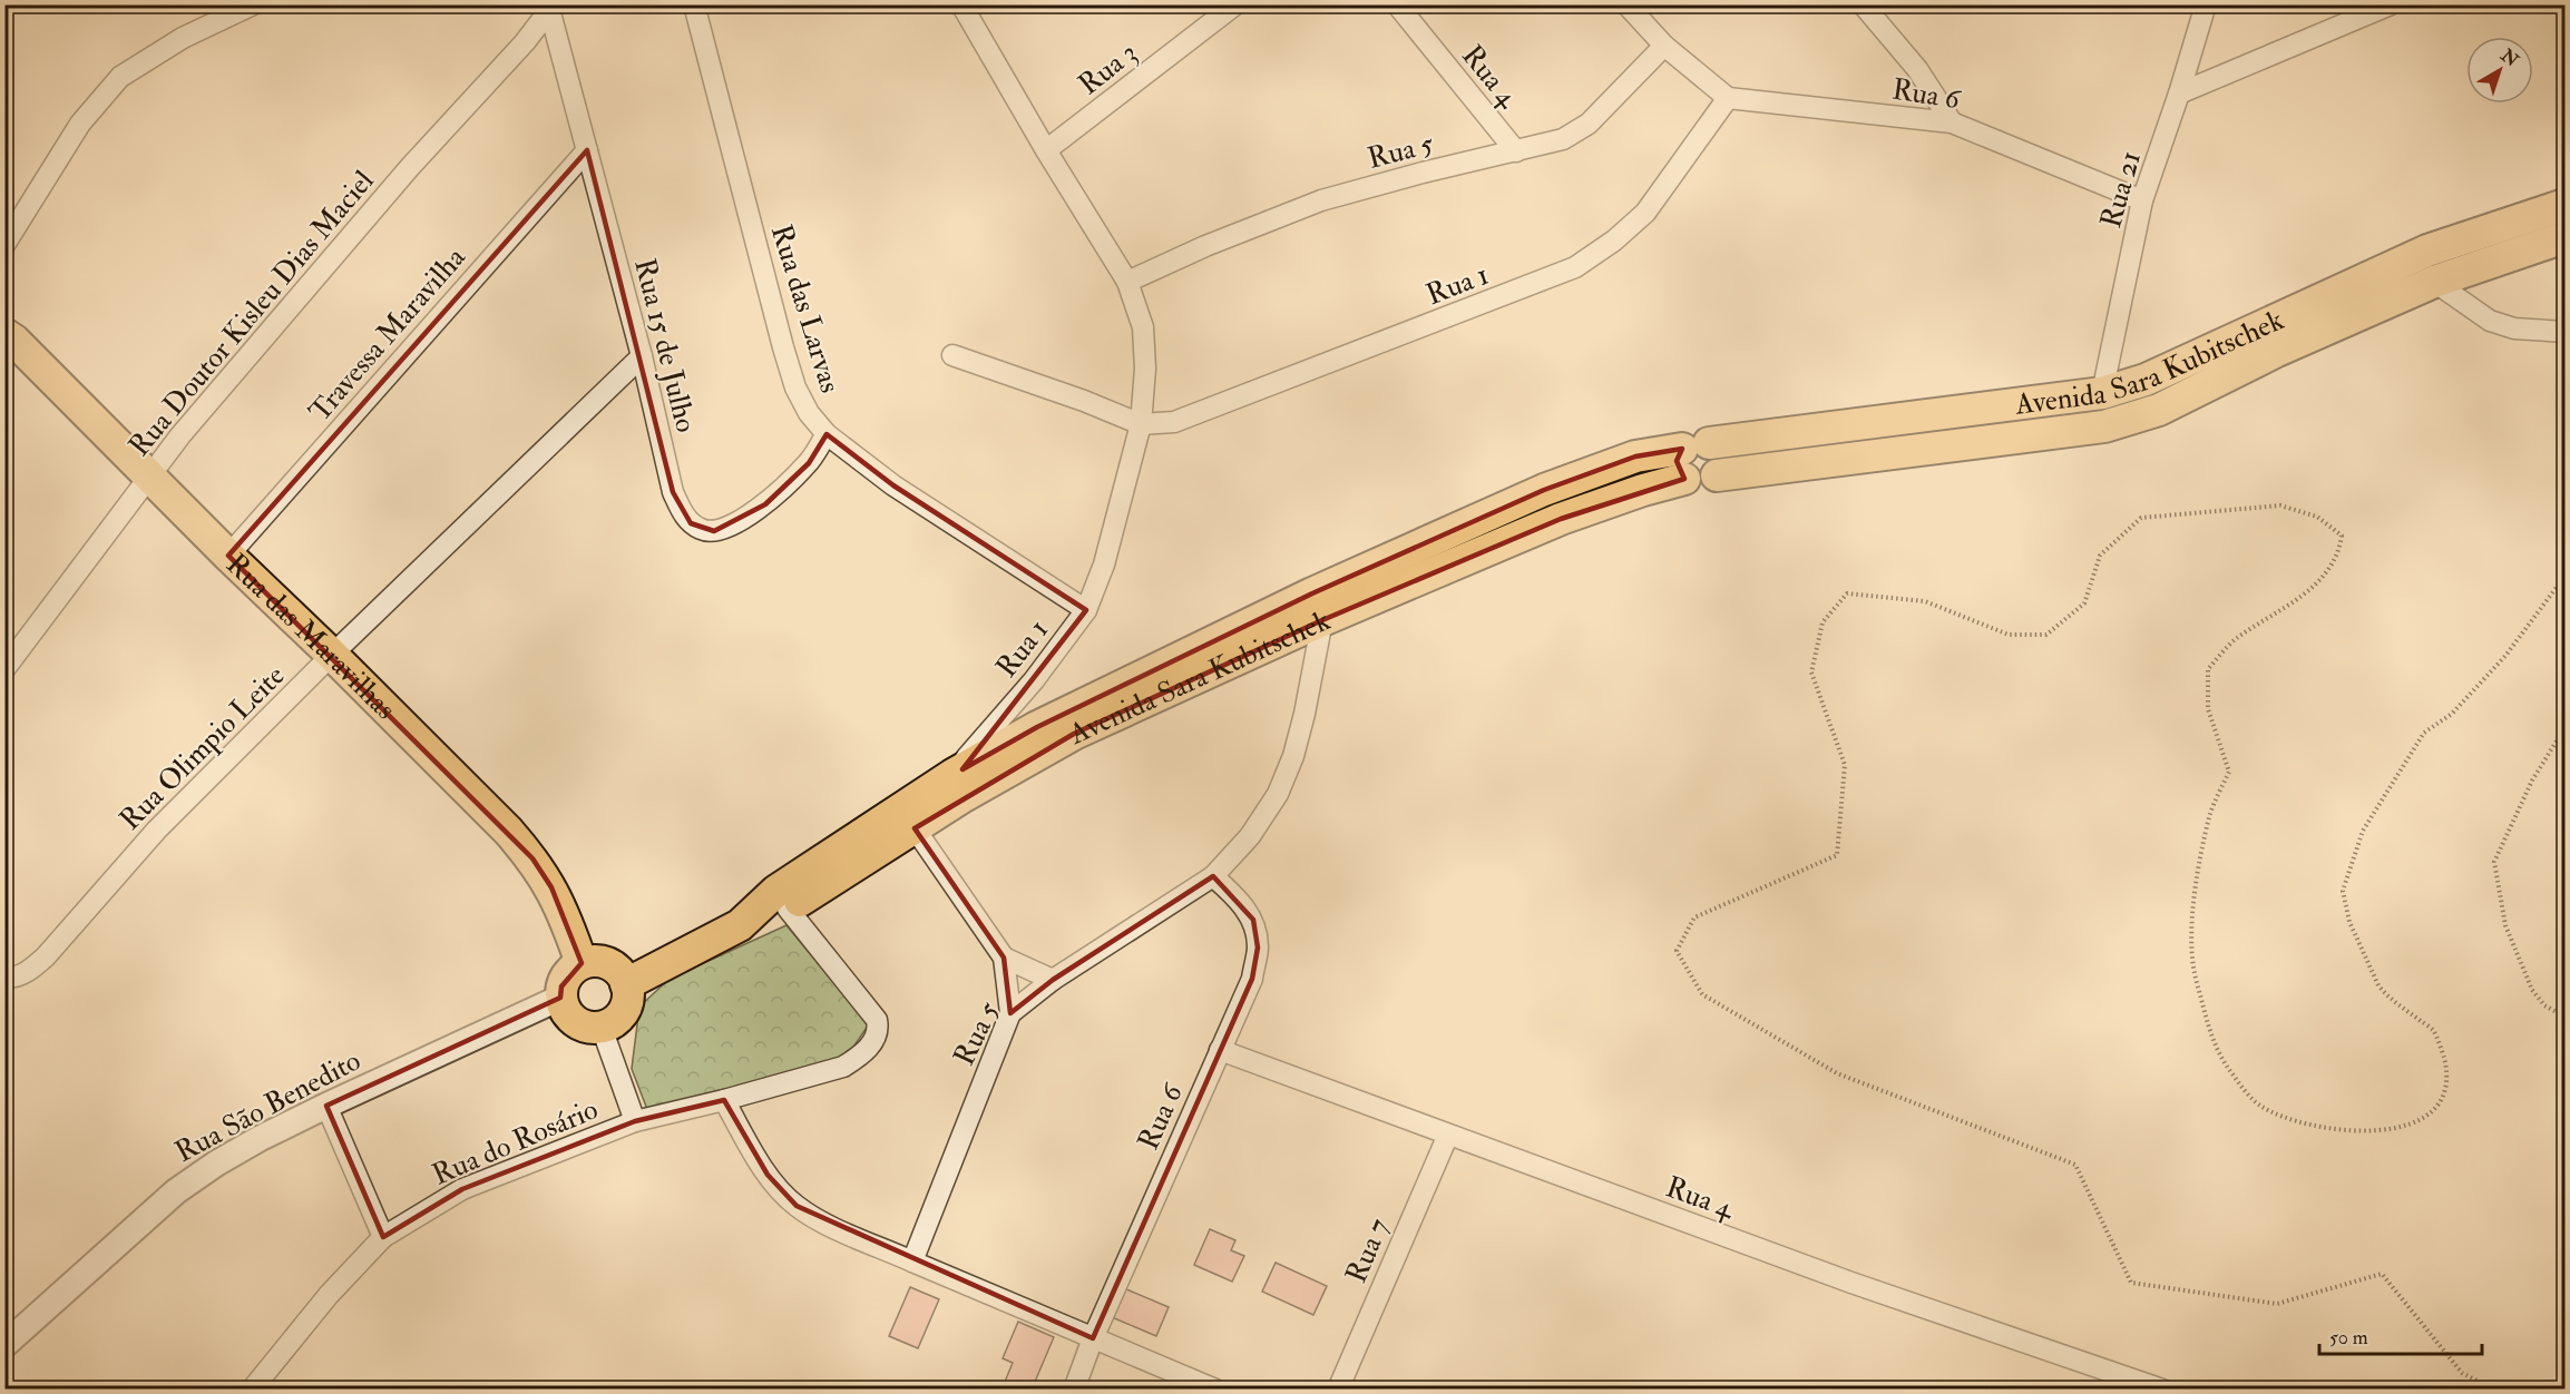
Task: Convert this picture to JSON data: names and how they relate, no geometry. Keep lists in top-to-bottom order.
{
  "streets": {
    "main road": ["Avenida Sara Kubitschek", "Rua das Maravilhas"],
    "street": [
      "Rua 3",
      "Rua 4",
      "Rua 6",
      "Rua 5",
      "Rua 21",
      "Rua 1",
      "Rua das Larvas",
      "Rua Doutor Kisleu Dias Maciel",
      "Travessa Maravilha",
      "Rua 15 de Julho",
      "Rua Olimpio Leite",
      "Rua São Benedito",
      "Rua do Rosário",
      "Rua 7"
    ]
  },
  "crossings": [
    ["Rua 3", "Rua 1"],
    ["Rua 4", "Rua 6"],
    ["Rua 4", "Rua 5"],
    ["Rua 4", "Rua 7"],
    ["Rua 6", "Rua 5"],
    ["Rua 6", "Rua 21"],
    ["Rua 6", "Rua 1"],
    ["Rua 5", "Rua 1"],
    ["Rua 5", "Avenida Sara Kubitschek"],
    ["Rua 21", "Avenida Sara Kubitschek"],
    ["Rua 1", "Rua das Larvas"],
    ["Rua 1", "Avenida Sara Kubitschek"],
    ["Rua das Larvas", "Rua 15 de Julho"],
    ["Rua Doutor Kisleu Dias Maciel", "Rua 15 de Julho"],
    ["Rua Doutor Kisleu Dias Maciel", "Rua das Maravilhas"],
    ["Travessa Maravilha", "Rua 15 de Julho"],
    ["Travessa Maravilha", "Rua das Maravilhas"],
    ["Rua 15 de Julho", "Rua Olimpio Leite"],
    ["Rua das Maravilhas", "Rua Olimpio Leite"],
    ["Rua das Maravilhas", "Rua São Benedito"]
  ],
  "scale_bar": "50 m",
  "north": "top right"
}
